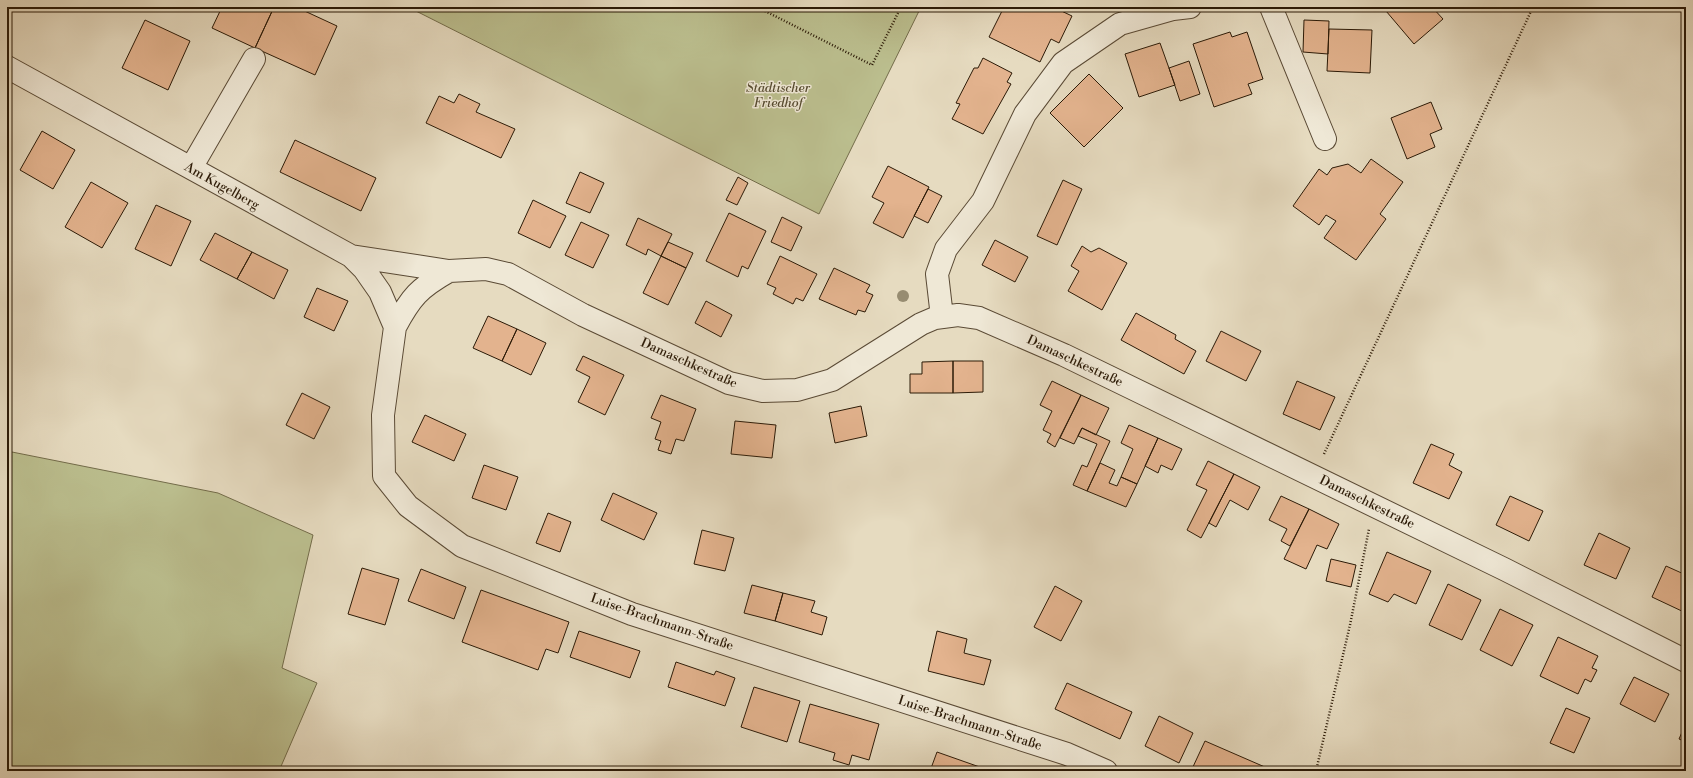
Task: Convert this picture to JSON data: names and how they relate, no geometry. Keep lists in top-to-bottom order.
{
  "streets": {
    "street": ["Am Kugelberg", "Damaschkestraße", "Luise-Brachmann-Straße"]
  },
  "crossings": [
    ["Am Kugelberg", "Damaschkestraße"],
    ["Am Kugelberg", "Luise-Brachmann-Straße"],
    ["Damaschkestraße", "Luise-Brachmann-Straße"]
  ],
  "parks": ["Städtischer Friedhof"]
}
